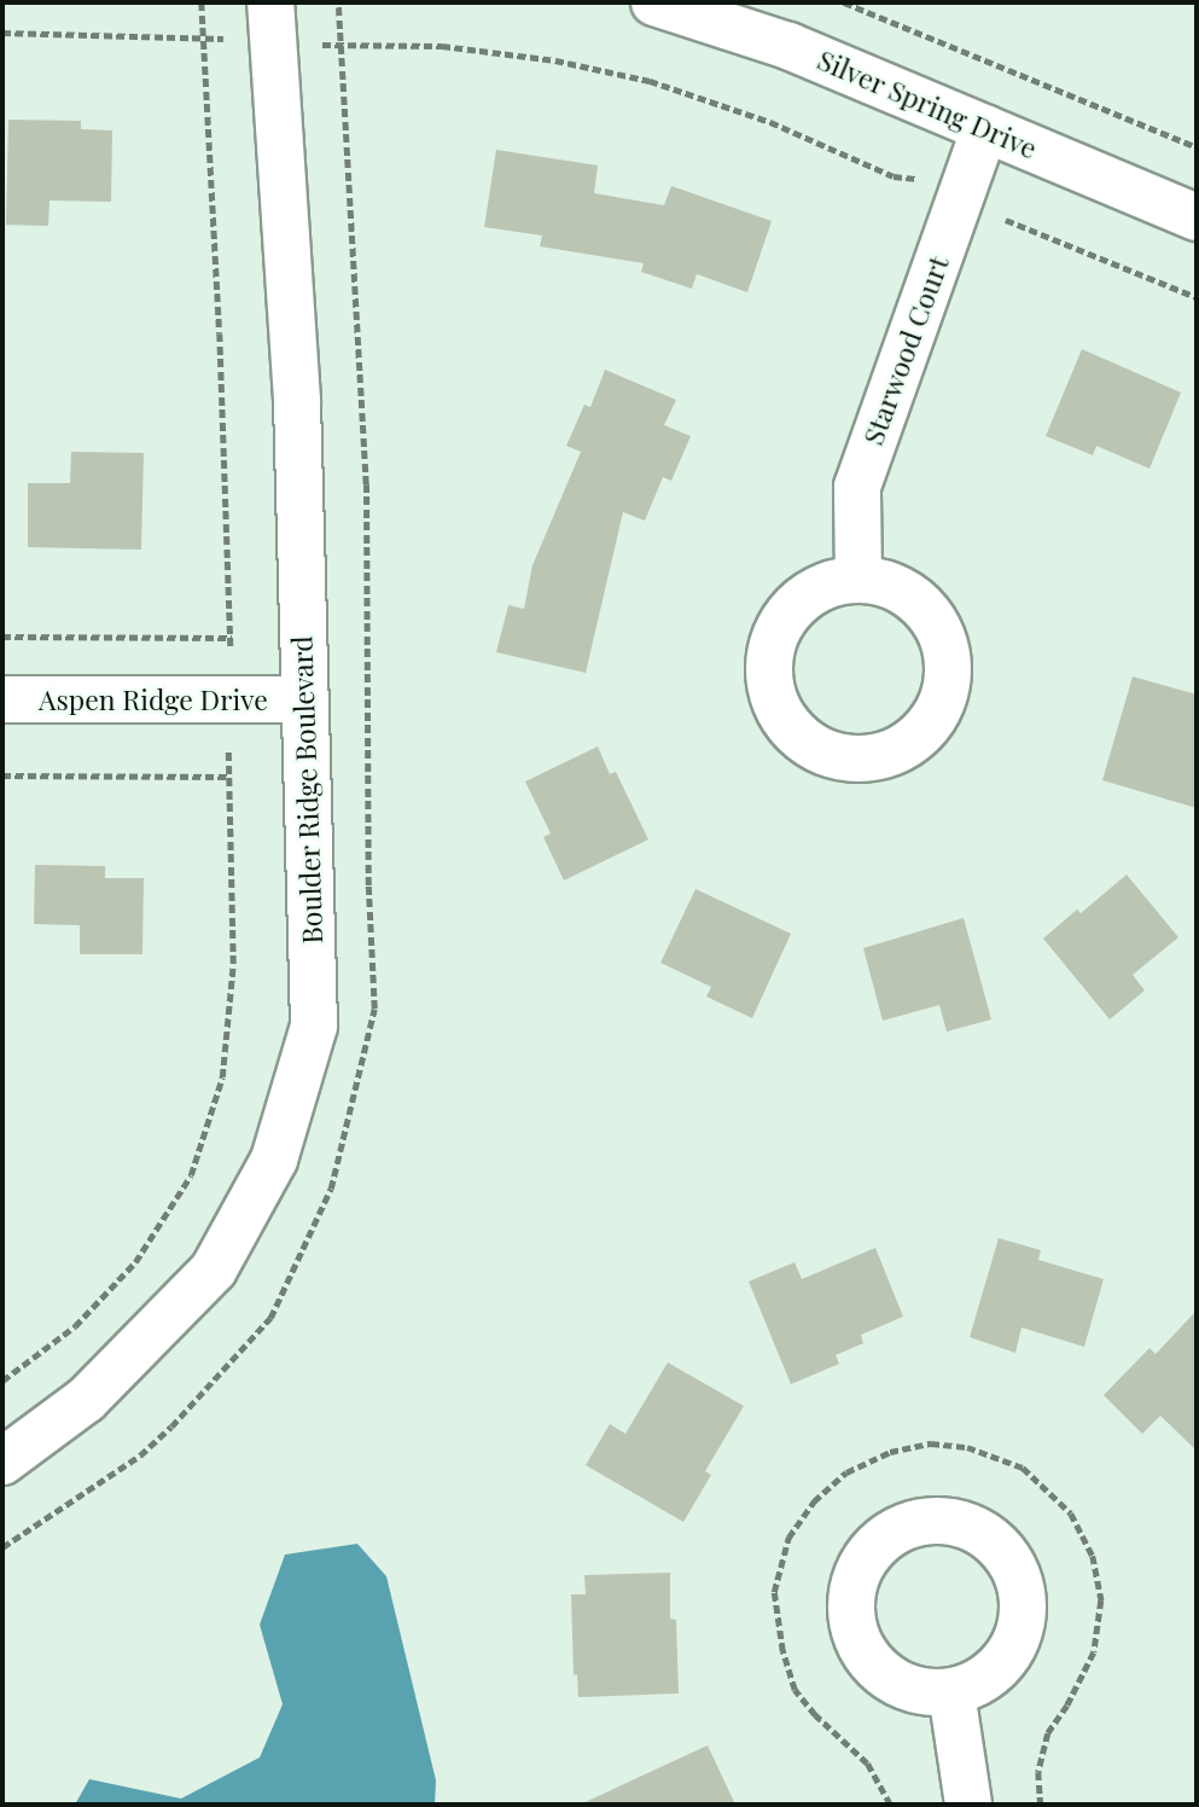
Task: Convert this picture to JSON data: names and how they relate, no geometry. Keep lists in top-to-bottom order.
{
  "streets": {
    "street": [
      "Silver Spring Drive",
      "Starwood Court",
      "Aspen Ridge Drive",
      "Boulder Ridge Boulevard"
    ]
  },
  "crossings": [
    ["Silver Spring Drive", "Starwood Court"],
    ["Aspen Ridge Drive", "Boulder Ridge Boulevard"]
  ]
}
